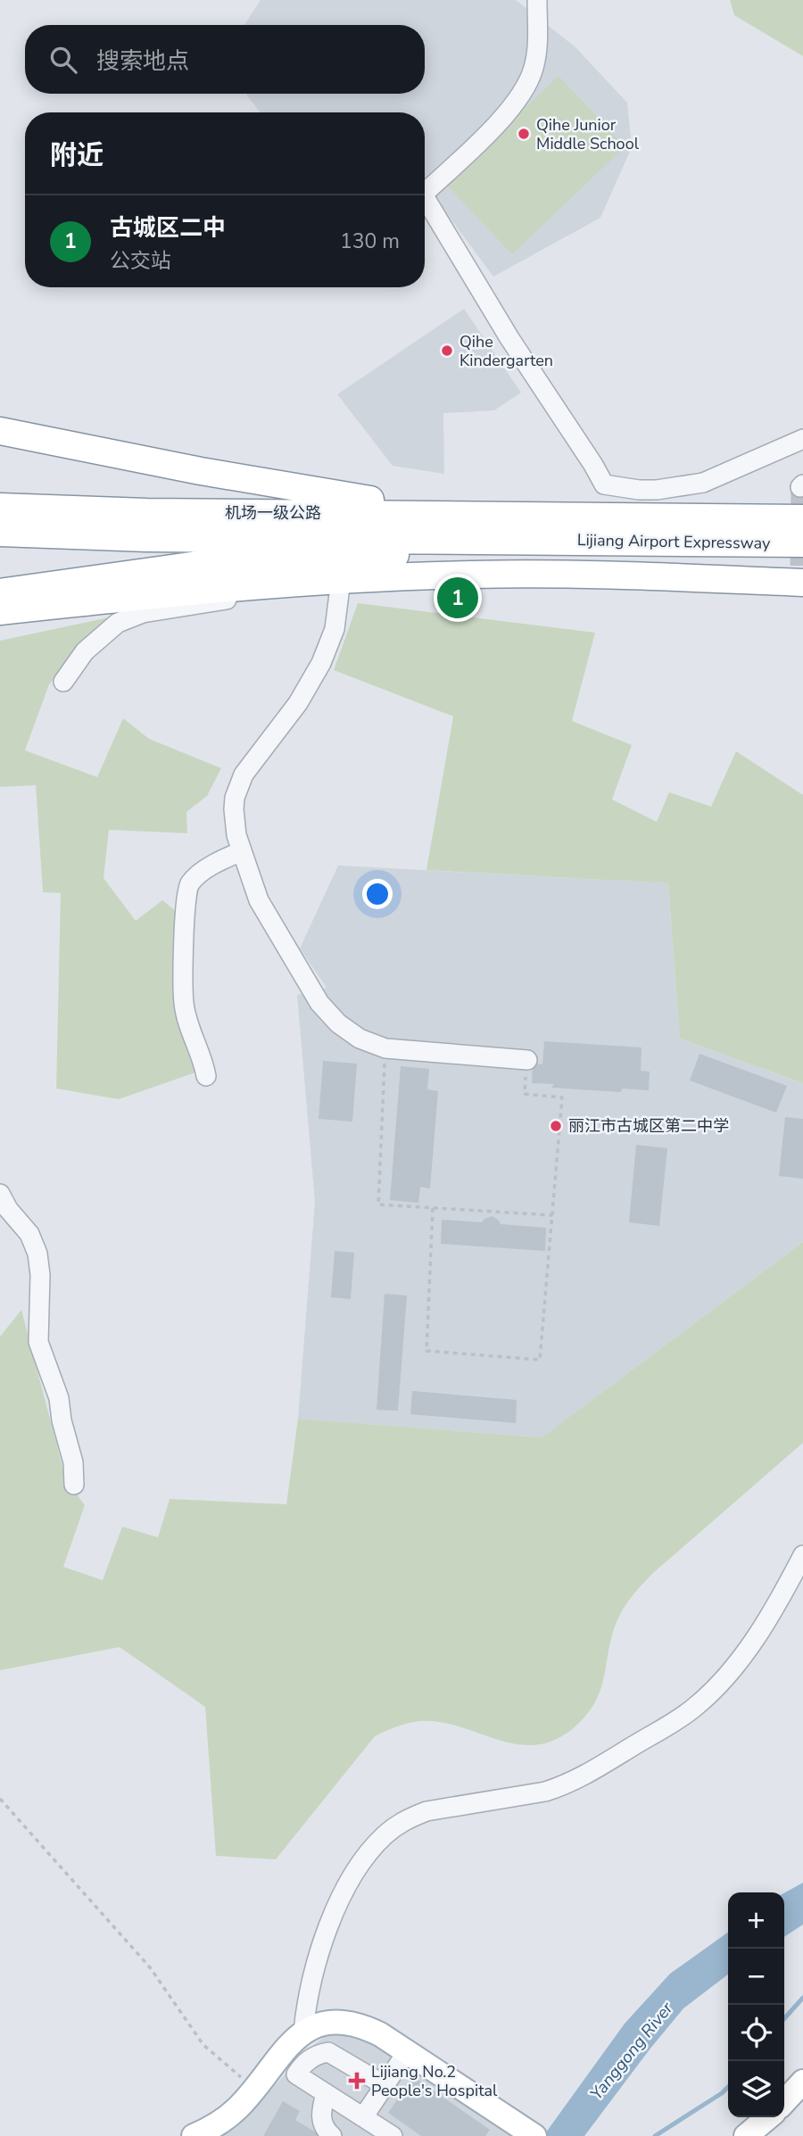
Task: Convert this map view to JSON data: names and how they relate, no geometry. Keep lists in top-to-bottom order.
{
  "streets": {
    "highway": ["机场一级公路", "Lijiang Airport Expressway"]
  },
  "crossings": [
    ["机场一级公路", "Lijiang Airport Expressway"]
  ],
  "water": ["Yanggong River"],
  "places": {
    "other": ["Qihe Junior Middle School", "Qihe Kindergarten", "丽江市古城区第二中学"],
    "health": ["Lijiang No.2 People's Hospital"]
  },
  "page": {
    "search": "搜索地点",
    "heading": "附近",
    "list": [
      {
        "mark": "1",
        "name": "古城区二中",
        "note": "公交站",
        "value": "130 m"
      }
    ],
    "pins": "1",
    "map_buttons": ["+", "−"]
  }
}
